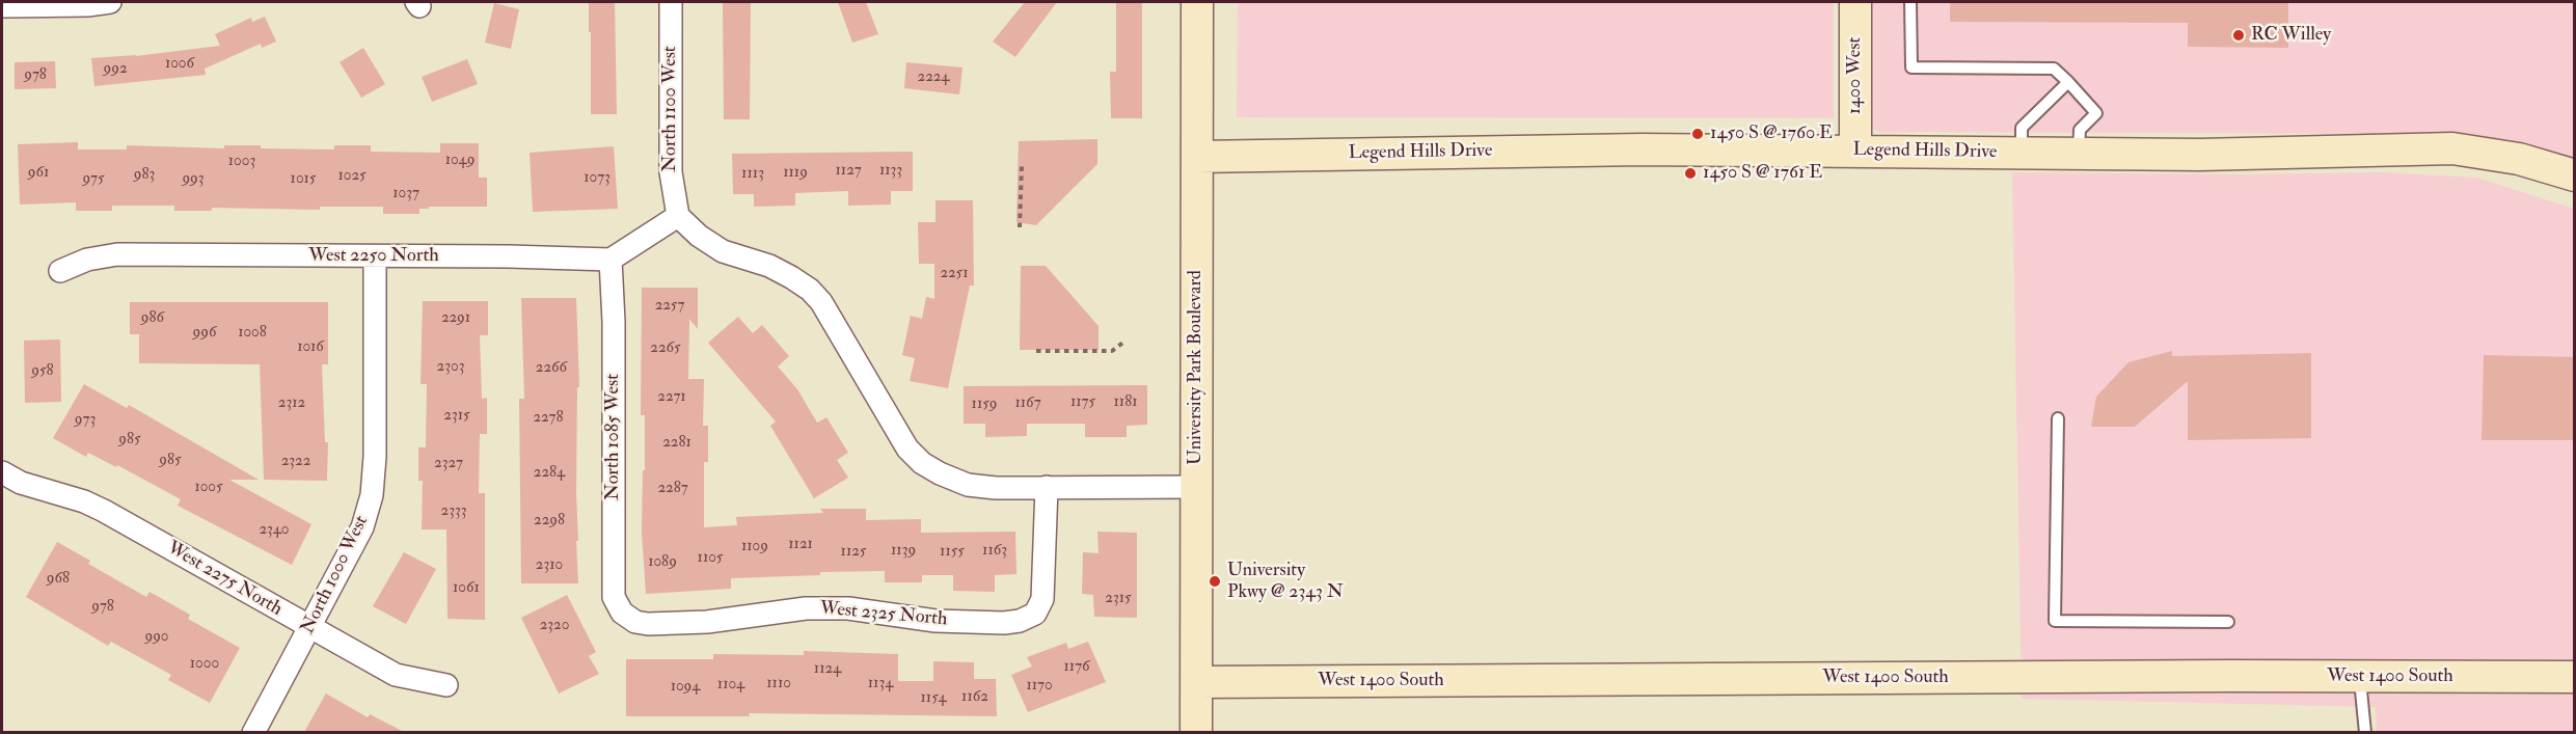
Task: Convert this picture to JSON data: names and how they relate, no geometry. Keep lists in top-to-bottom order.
{
  "streets": {
    "street": [
      "1400 West",
      "North 1100 West",
      "Legend Hills Drive",
      "West 2250 North",
      "University Park Boulevard",
      "North 1085 West",
      "North 1000 West",
      "West 2275 North",
      "West 2325 North",
      "West 1400 South"
    ]
  },
  "crossings": [
    ["1400 West", "Legend Hills Drive"],
    ["Legend Hills Drive", "University Park Boulevard"],
    ["West 2250 North", "North 1085 West"],
    ["West 2250 North", "North 1000 West"],
    ["University Park Boulevard", "West 1400 South"],
    ["North 1085 West", "West 2325 North"],
    ["North 1000 West", "West 2275 North"]
  ],
  "places": [
    "RC Willey",
    "1450 S @ 1760 E",
    "1450 S @ 1761 E",
    "University Pkwy @ 2343 N"
  ],
  "house_numbers": [
    "1006",
    "992",
    "978",
    "2224",
    "1049",
    "1003",
    "1127",
    "1133",
    "961",
    "1119",
    "1113",
    "983",
    "1025",
    "1073",
    "975",
    "993",
    "1015",
    "1037",
    "2251",
    "2257",
    "986",
    "2291",
    "996",
    "1008",
    "1016",
    "2265",
    "2303",
    "2266",
    "958",
    "2271",
    "1175",
    "1181",
    "2312",
    "1167",
    "1159",
    "2315",
    "2278",
    "973",
    "985",
    "2281",
    "985",
    "2322",
    "2327",
    "2284",
    "1005",
    "2287",
    "2333",
    "2298",
    "2340",
    "1121",
    "1109",
    "1139",
    "1163",
    "1125",
    "1155",
    "1105",
    "1089",
    "2310",
    "968",
    "1061",
    "2315",
    "978",
    "2320",
    "990",
    "1000",
    "1176",
    "1124",
    "1110",
    "1134",
    "1104",
    "1170",
    "1094",
    "1162",
    "1154"
  ]
}
